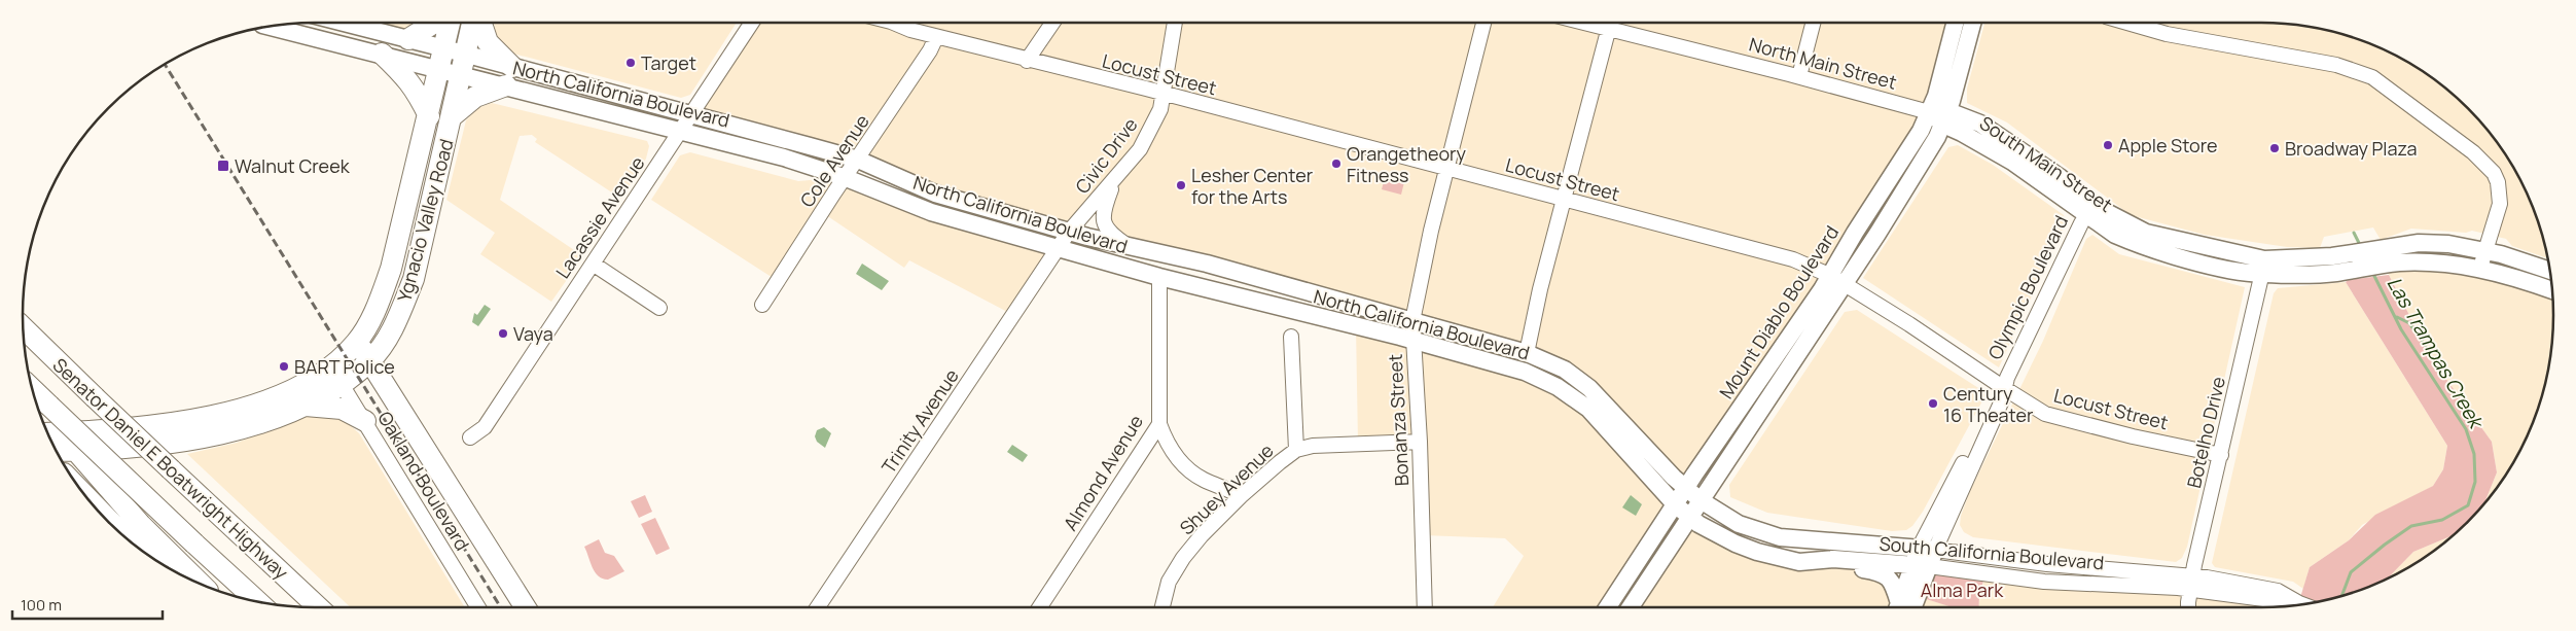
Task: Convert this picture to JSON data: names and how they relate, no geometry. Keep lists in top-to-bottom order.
{
  "streets": {
    "highway": ["Ygnacio Valley Road", "Senator Daniel E Boatwright Highway"],
    "main road": [
      "North California Boulevard",
      "South Main Street",
      "Olympic Boulevard",
      "Mount Diablo Boulevard",
      "South California Boulevard"
    ],
    "street": [
      "North Main Street",
      "Locust Street",
      "Civic Drive",
      "Cole Avenue",
      "Lacassie Avenue",
      "Bonanza Street",
      "Trinity Avenue",
      "Botelho Drive",
      "Almond Avenue",
      "Oakland Boulevard",
      "Shuey Avenue"
    ]
  },
  "crossings": [
    ["North Main Street", "South Main Street"],
    ["North Main Street", "Mount Diablo Boulevard"],
    ["Locust Street", "Civic Drive"],
    ["Locust Street", "Cole Avenue"],
    ["Locust Street", "Olympic Boulevard"],
    ["Locust Street", "Mount Diablo Boulevard"],
    ["Locust Street", "Bonanza Street"],
    ["Locust Street", "Botelho Drive"],
    ["North California Boulevard", "Civic Drive"],
    ["North California Boulevard", "Cole Avenue"],
    ["North California Boulevard", "Lacassie Avenue"],
    ["North California Boulevard", "Ygnacio Valley Road"],
    ["North California Boulevard", "Mount Diablo Boulevard"],
    ["North California Boulevard", "Bonanza Street"],
    ["North California Boulevard", "Trinity Avenue"],
    ["North California Boulevard", "Almond Avenue"],
    ["North California Boulevard", "South California Boulevard"],
    ["Civic Drive", "Trinity Avenue"],
    ["South Main Street", "Olympic Boulevard"],
    ["South Main Street", "Mount Diablo Boulevard"],
    ["South Main Street", "Botelho Drive"],
    ["Ygnacio Valley Road", "Oakland Boulevard"],
    ["Olympic Boulevard", "South California Boulevard"],
    ["Mount Diablo Boulevard", "South California Boulevard"],
    ["Bonanza Street", "Shuey Avenue"],
    ["Botelho Drive", "South California Boulevard"]
  ],
  "water": ["Las Trampas Creek"],
  "parks": ["Alma Park"],
  "places": {
    "other": [
      "Target",
      "Apple Store",
      "Broadway Plaza",
      "Orangetheory Fitness",
      "Lesher Center for the Arts",
      "Vaya",
      "BART Police",
      "Century 16 Theater"
    ],
    "transit": ["Walnut Creek"]
  },
  "scale_bar": "100 m"
}
